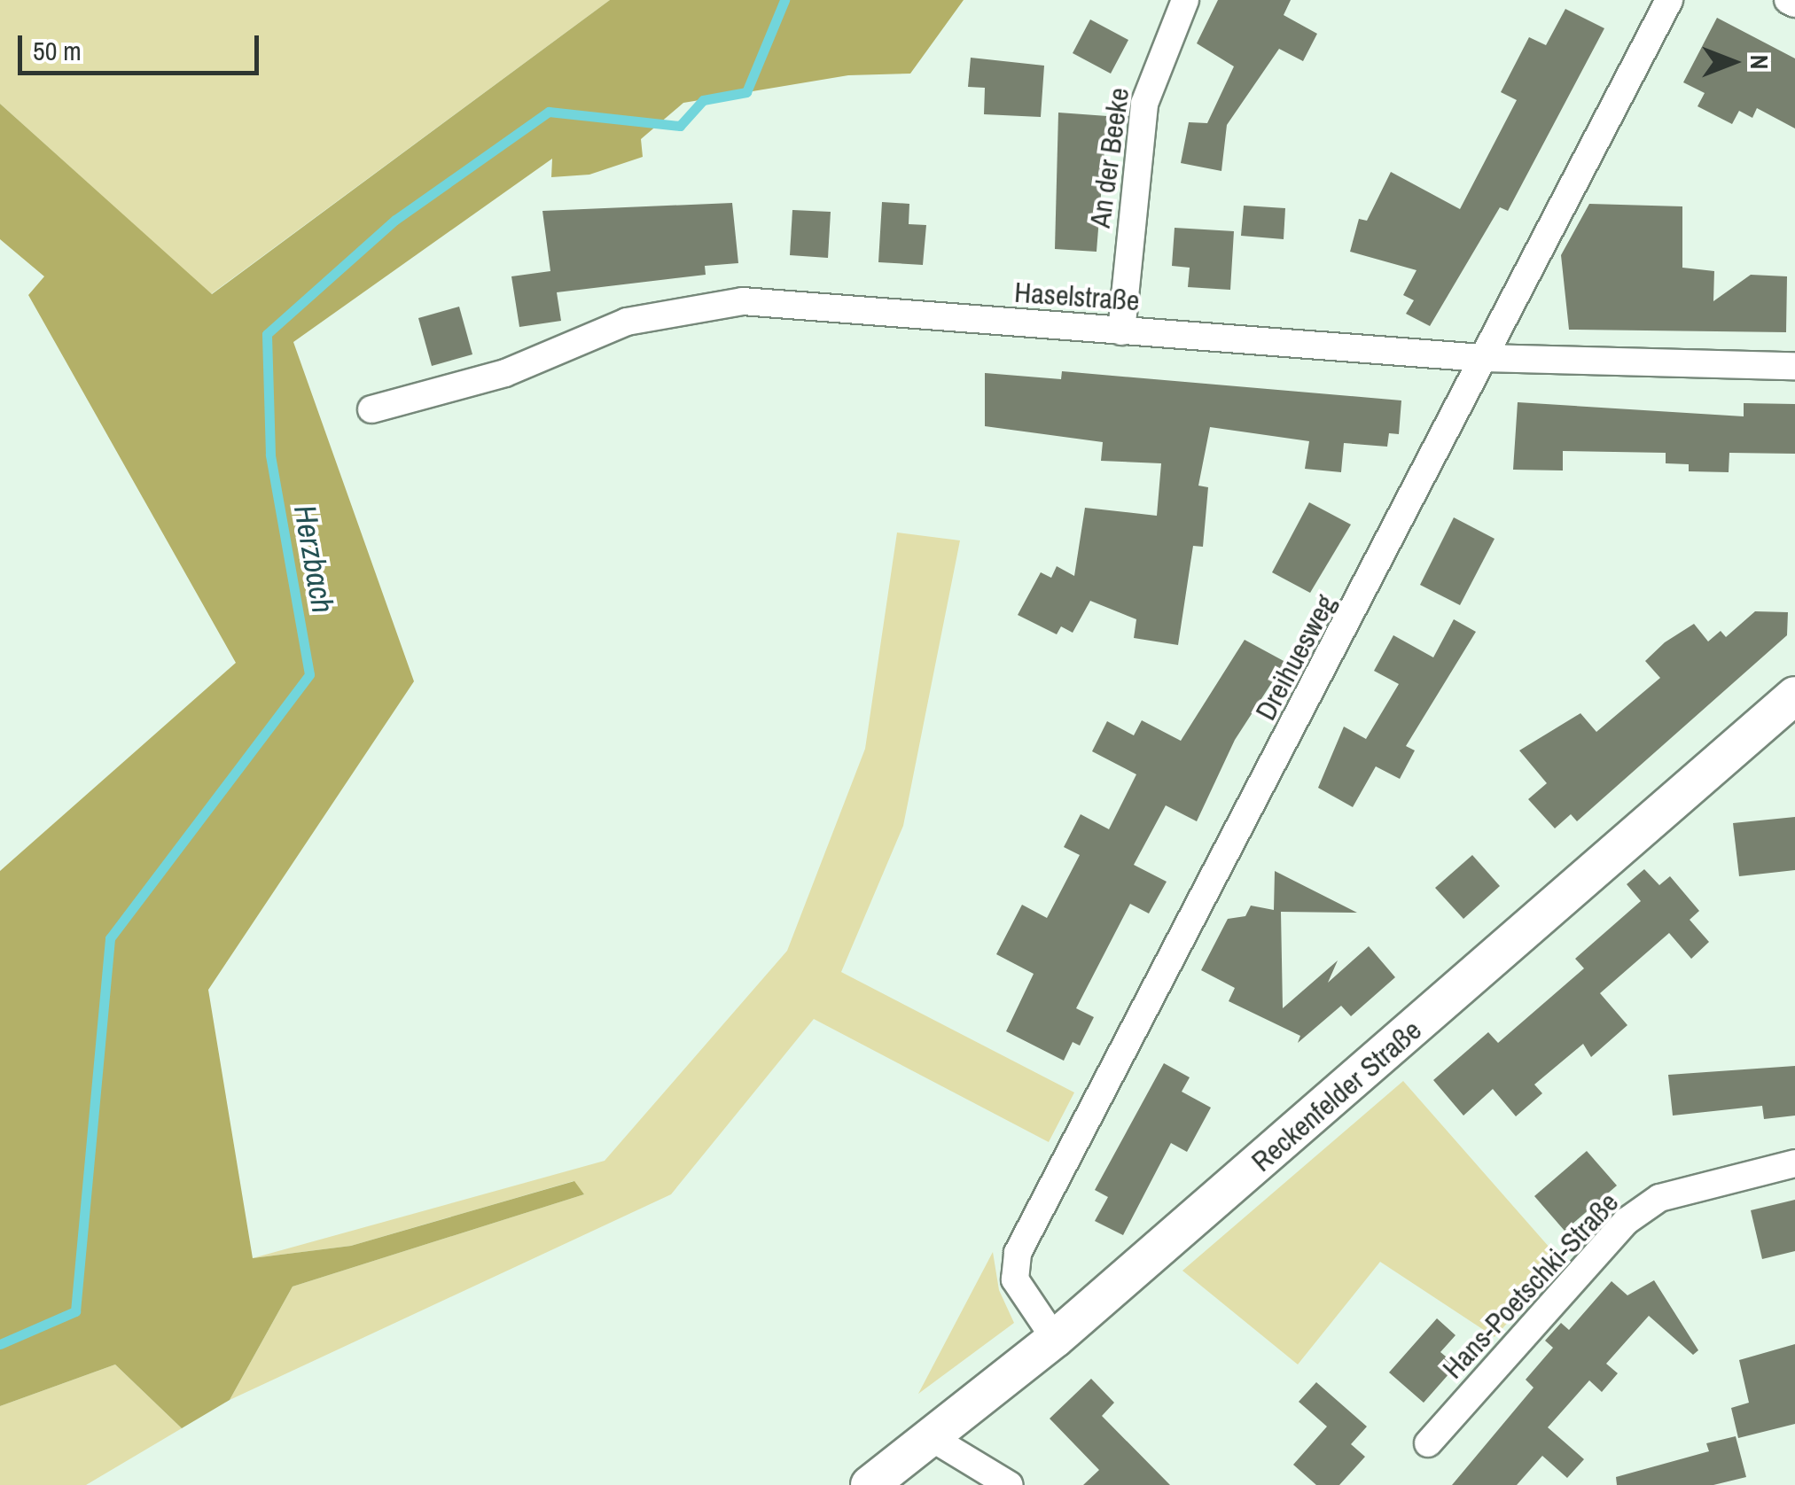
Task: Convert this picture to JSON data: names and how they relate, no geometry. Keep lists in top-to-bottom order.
{
  "streets": {
    "street": [
      "An der Beeke",
      "Haselstraße",
      "Dreihuesweg",
      "Reckenfelder Straße",
      "Hans-Poetschki-Straße"
    ]
  },
  "crossings": [
    ["An der Beeke", "Haselstraße"],
    ["Haselstraße", "Dreihuesweg"],
    ["Dreihuesweg", "Reckenfelder Straße"]
  ],
  "water": ["Herzbach"],
  "scale_bar": "50 m",
  "north": "right"
}
